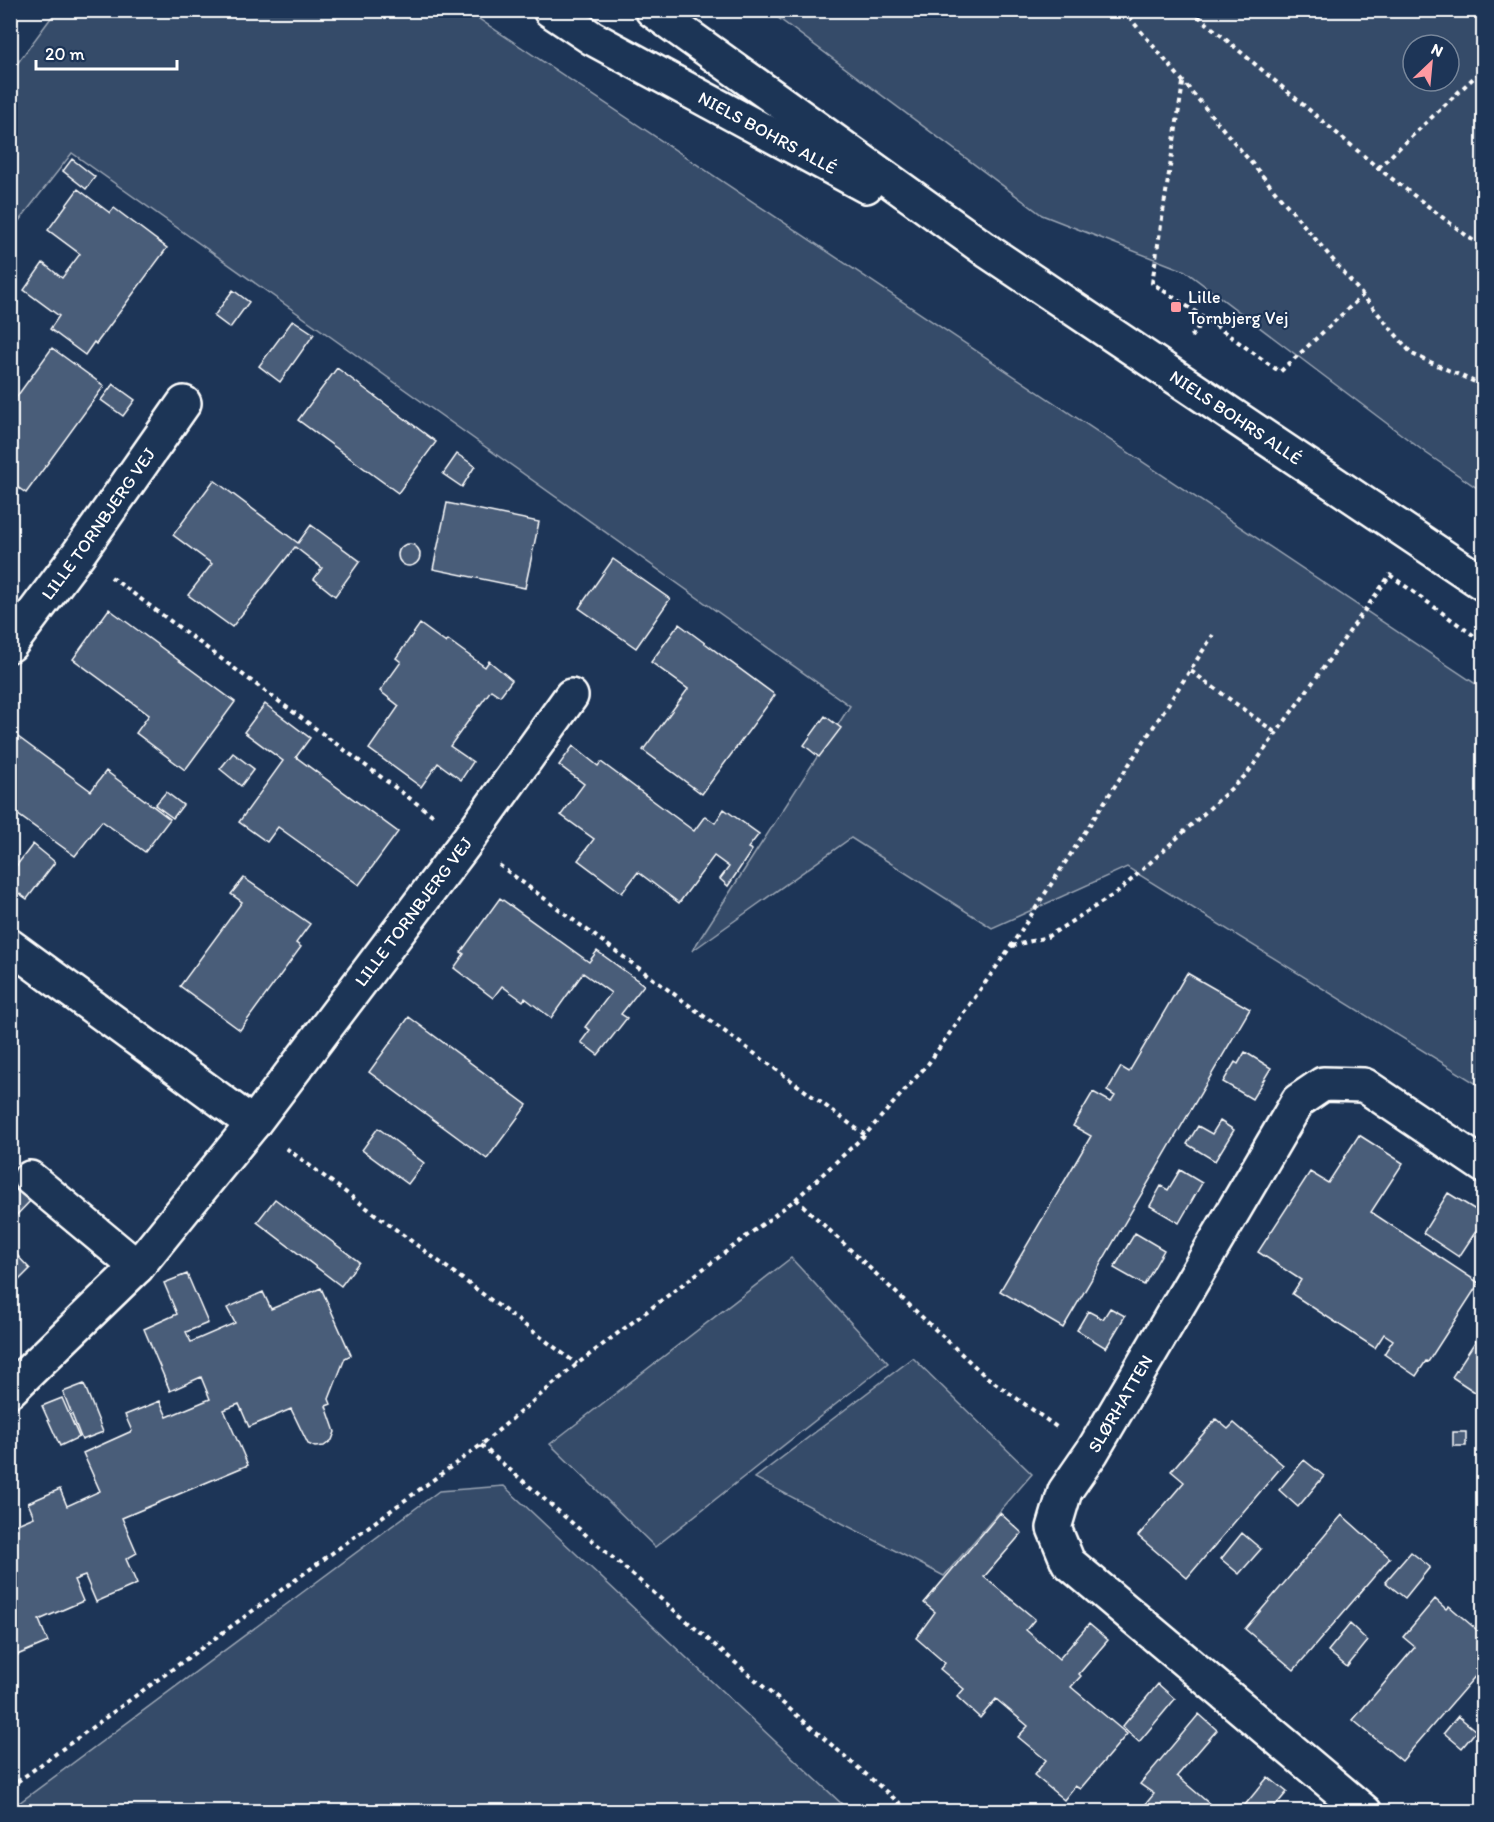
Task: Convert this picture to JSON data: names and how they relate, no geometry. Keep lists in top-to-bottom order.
{
  "streets": {
    "street": ["NIELS BOHRS ALLÉ", "LILLE TORNBJERG VEJ", "SLØRHATTEN"]
  },
  "places": {
    "transit": ["Lille Tornbjerg Vej"]
  },
  "scale_bar": "20 m",
  "north": "top right"
}
